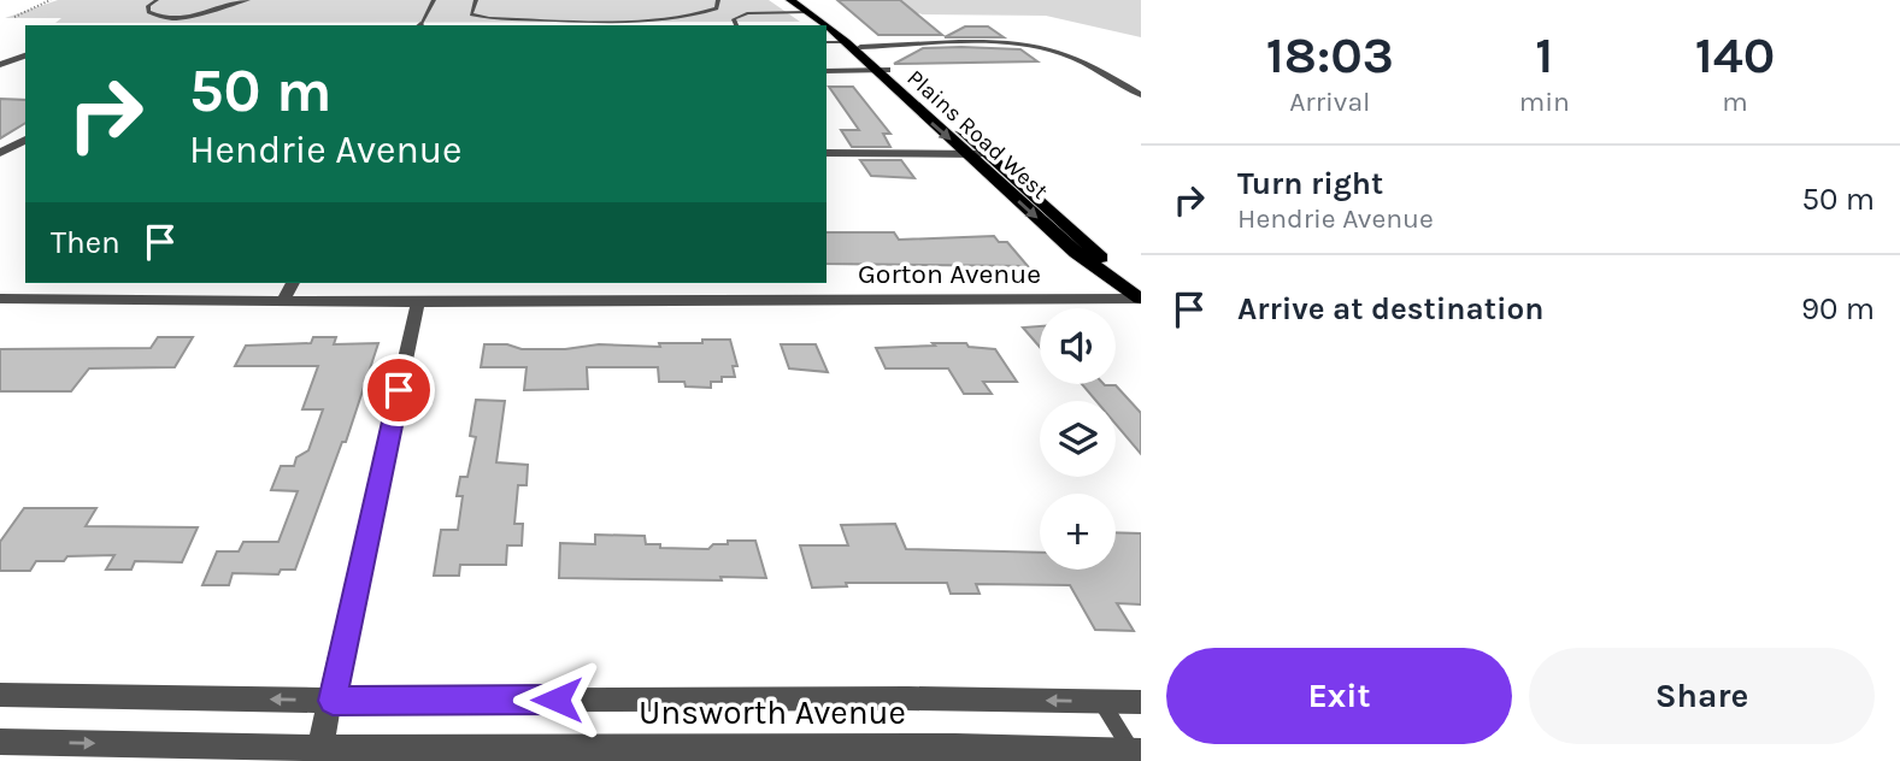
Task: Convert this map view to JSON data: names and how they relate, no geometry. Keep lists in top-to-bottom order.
{
  "streets": {
    "main road": ["Plains Road West"],
    "street": ["Gorton Avenue", "Unsworth Avenue"]
  },
  "crossings": [
    ["Plains Road West", "Gorton Avenue"]
  ],
  "page": {
    "eta": [
      "18:03",
      "Arrival",
      "1",
      "min",
      "140",
      "m"
    ],
    "turn": ["50 m", "Hendrie Avenue"],
    "list": [
      {
        "name": "Turn right",
        "note": "Hendrie Avenue",
        "value": "50 m"
      },
      {
        "name": "Arrive at destination",
        "value": "90 m"
      }
    ],
    "then": "Then",
    "map_buttons": "+",
    "buttons": ["Exit", "Share"]
  }
}
